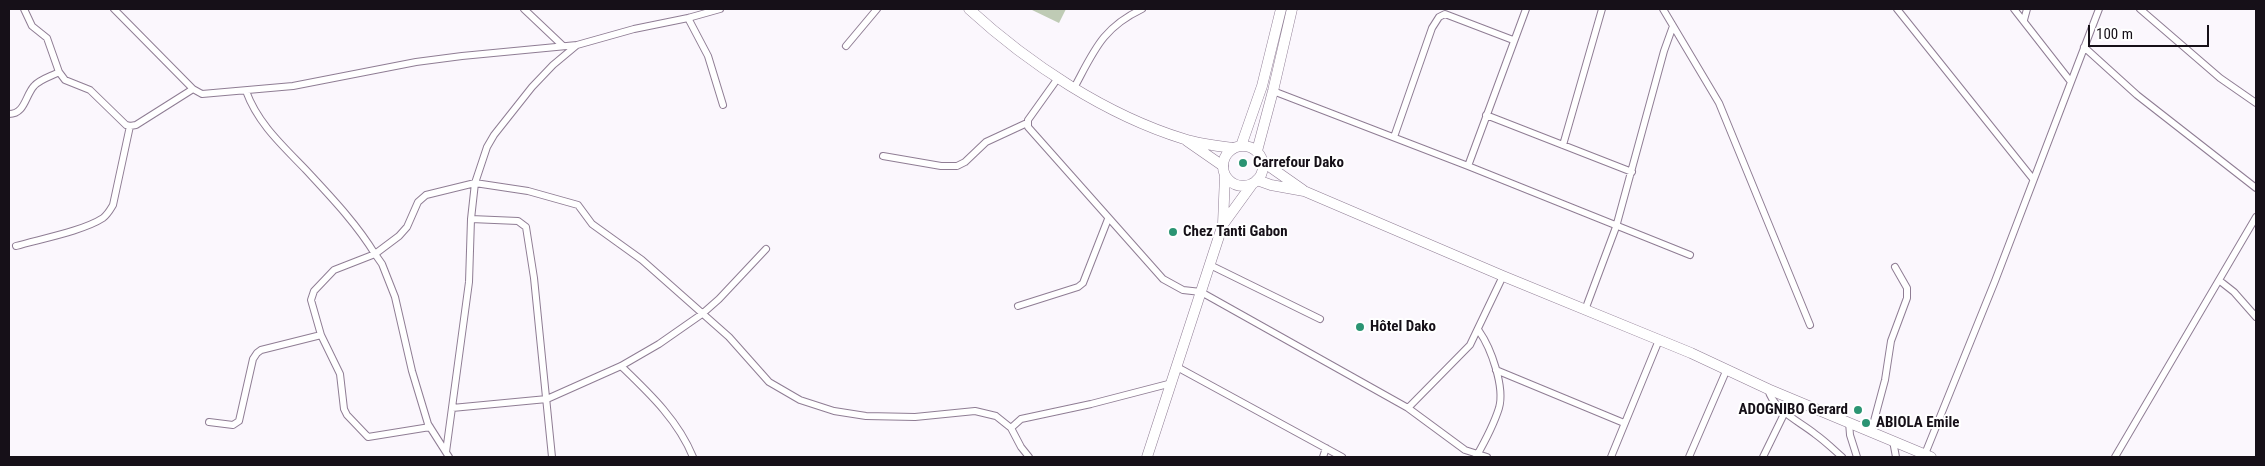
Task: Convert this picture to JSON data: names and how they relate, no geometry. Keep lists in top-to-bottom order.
{
  "places": [
    "Carrefour Dako",
    "Chez Tanti Gabon",
    "Hôtel Dako",
    "ADOGNIBO Gerard",
    "ABIOLA Emile"
  ],
  "scale_bar": "100 m"
}
